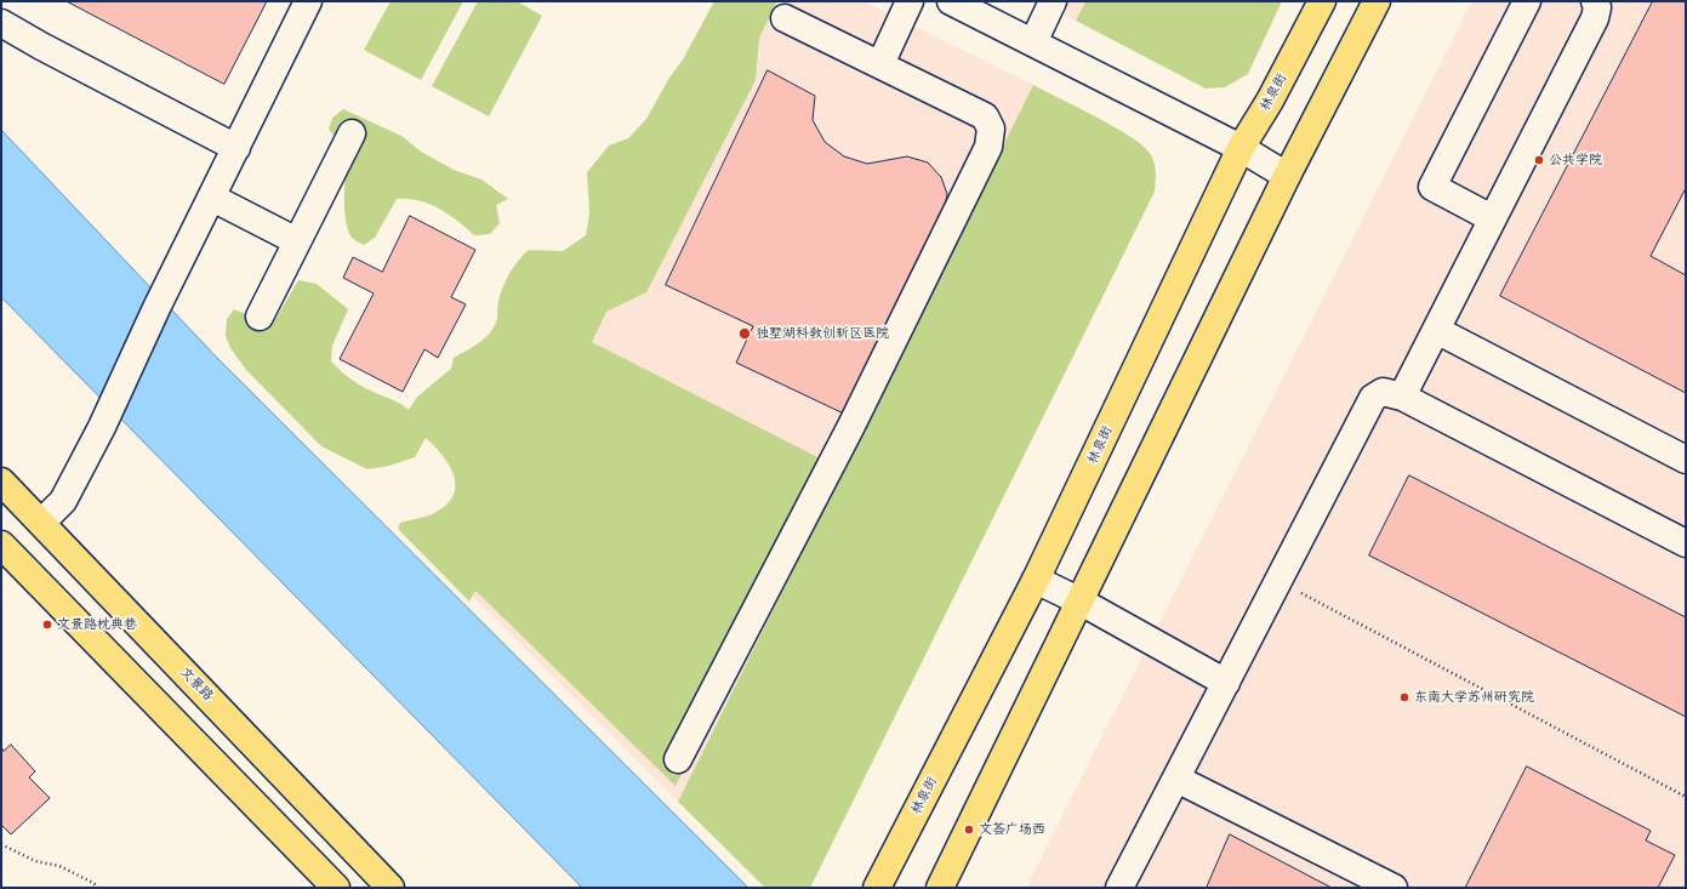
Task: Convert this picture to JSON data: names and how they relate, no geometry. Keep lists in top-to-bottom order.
{
  "streets": {
    "main road": ["林泉街", "文景路"]
  },
  "places": [
    "公共学院",
    "独墅湖科教创新区医院",
    "文景路枕典巷",
    "东南大学苏州研究院",
    "文荟广场西"
  ]
}
